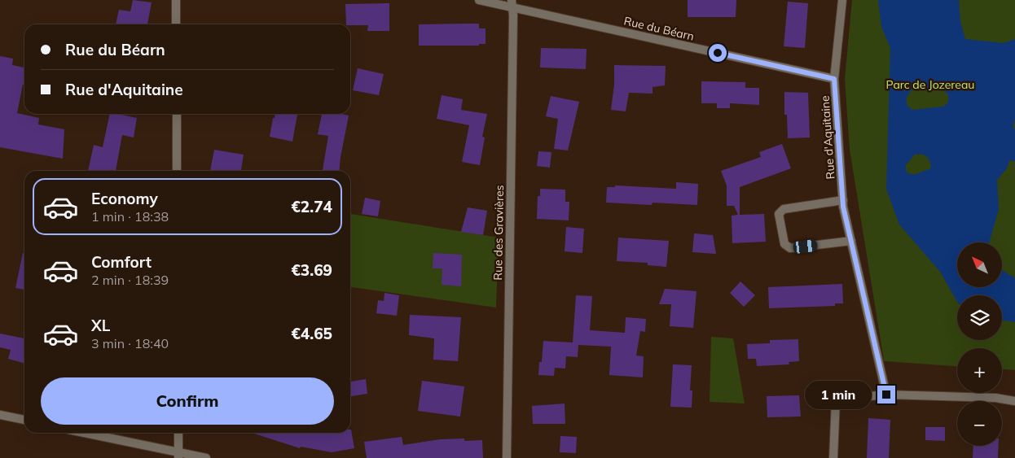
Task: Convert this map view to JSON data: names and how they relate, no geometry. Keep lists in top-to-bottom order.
{
  "streets": {
    "street": ["Rue du Béarn", "Rue d'Aquitaine", "Rue des Gravières"]
  },
  "crossings": [
    ["Rue du Béarn", "Rue d'Aquitaine"],
    ["Rue du Béarn", "Rue des Gravières"]
  ],
  "parks": ["Parc de Jozereau"],
  "north": "top left",
  "page": {
    "banner": ["Rue du Béarn", "Rue d'Aquitaine"],
    "list": [
      {
        "name": "Economy",
        "note": "1 min · 18:38",
        "value": "€2.74"
      },
      {
        "name": "Comfort",
        "note": "2 min · 18:39",
        "value": "€3.69"
      },
      {
        "name": "XL",
        "note": "3 min · 18:40",
        "value": "€4.65"
      }
    ],
    "map_buttons": ["+", "−"],
    "buttons": "Confirm",
    "bubble": "1 min"
  }
}
